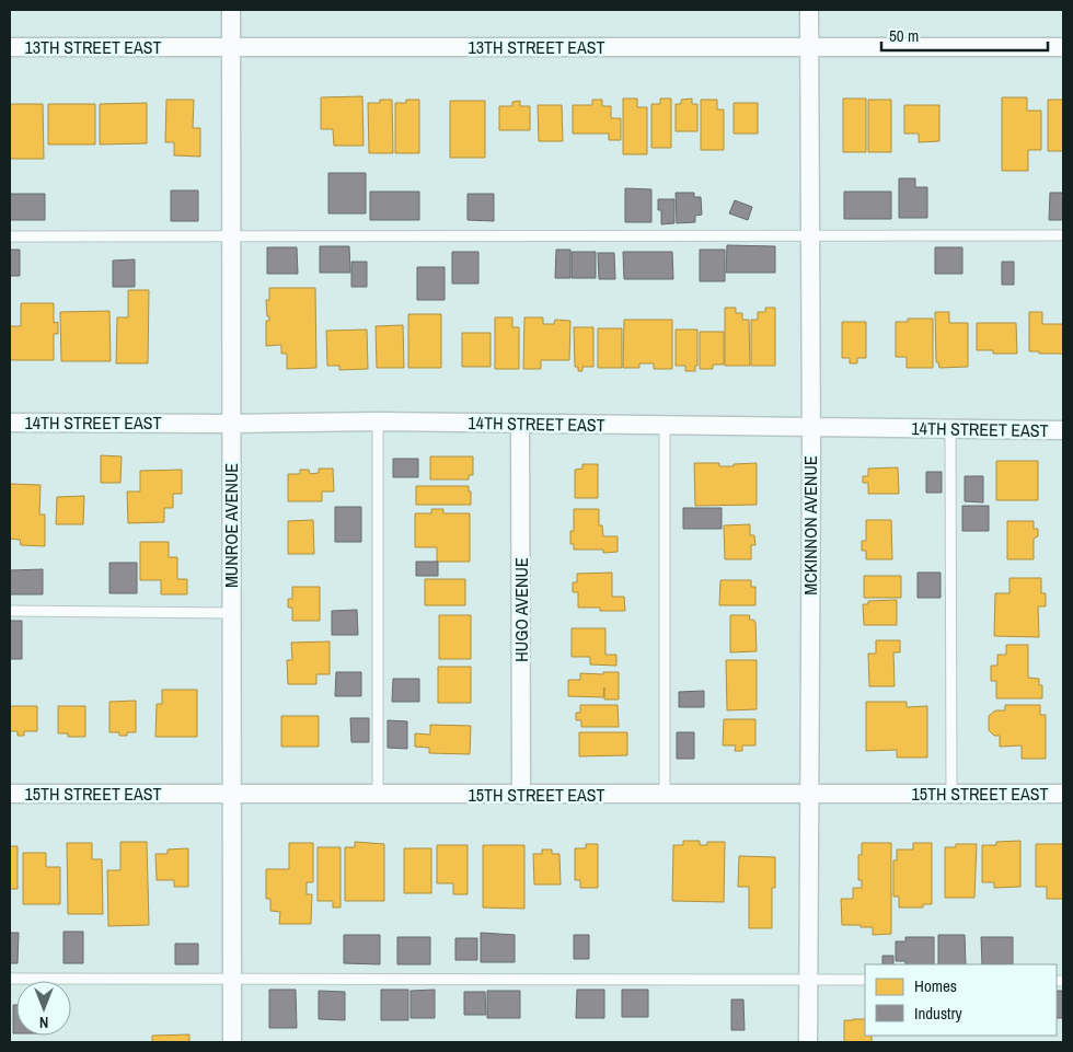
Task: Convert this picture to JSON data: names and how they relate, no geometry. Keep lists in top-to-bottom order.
{
  "streets": {
    "street": [
      "13TH STREET EAST",
      "14TH STREET EAST",
      "MUNROE AVENUE",
      "MCKINNON AVENUE",
      "HUGO AVENUE",
      "15TH STREET EAST"
    ]
  },
  "crossings": [
    ["13TH STREET EAST", "MUNROE AVENUE"],
    ["13TH STREET EAST", "MCKINNON AVENUE"],
    ["14TH STREET EAST", "MUNROE AVENUE"],
    ["14TH STREET EAST", "MCKINNON AVENUE"],
    ["14TH STREET EAST", "HUGO AVENUE"],
    ["MUNROE AVENUE", "15TH STREET EAST"],
    ["MCKINNON AVENUE", "15TH STREET EAST"],
    ["HUGO AVENUE", "15TH STREET EAST"]
  ],
  "legend": ["Homes", "Industry"],
  "scale_bar": "50 m",
  "north": "bottom"
}
